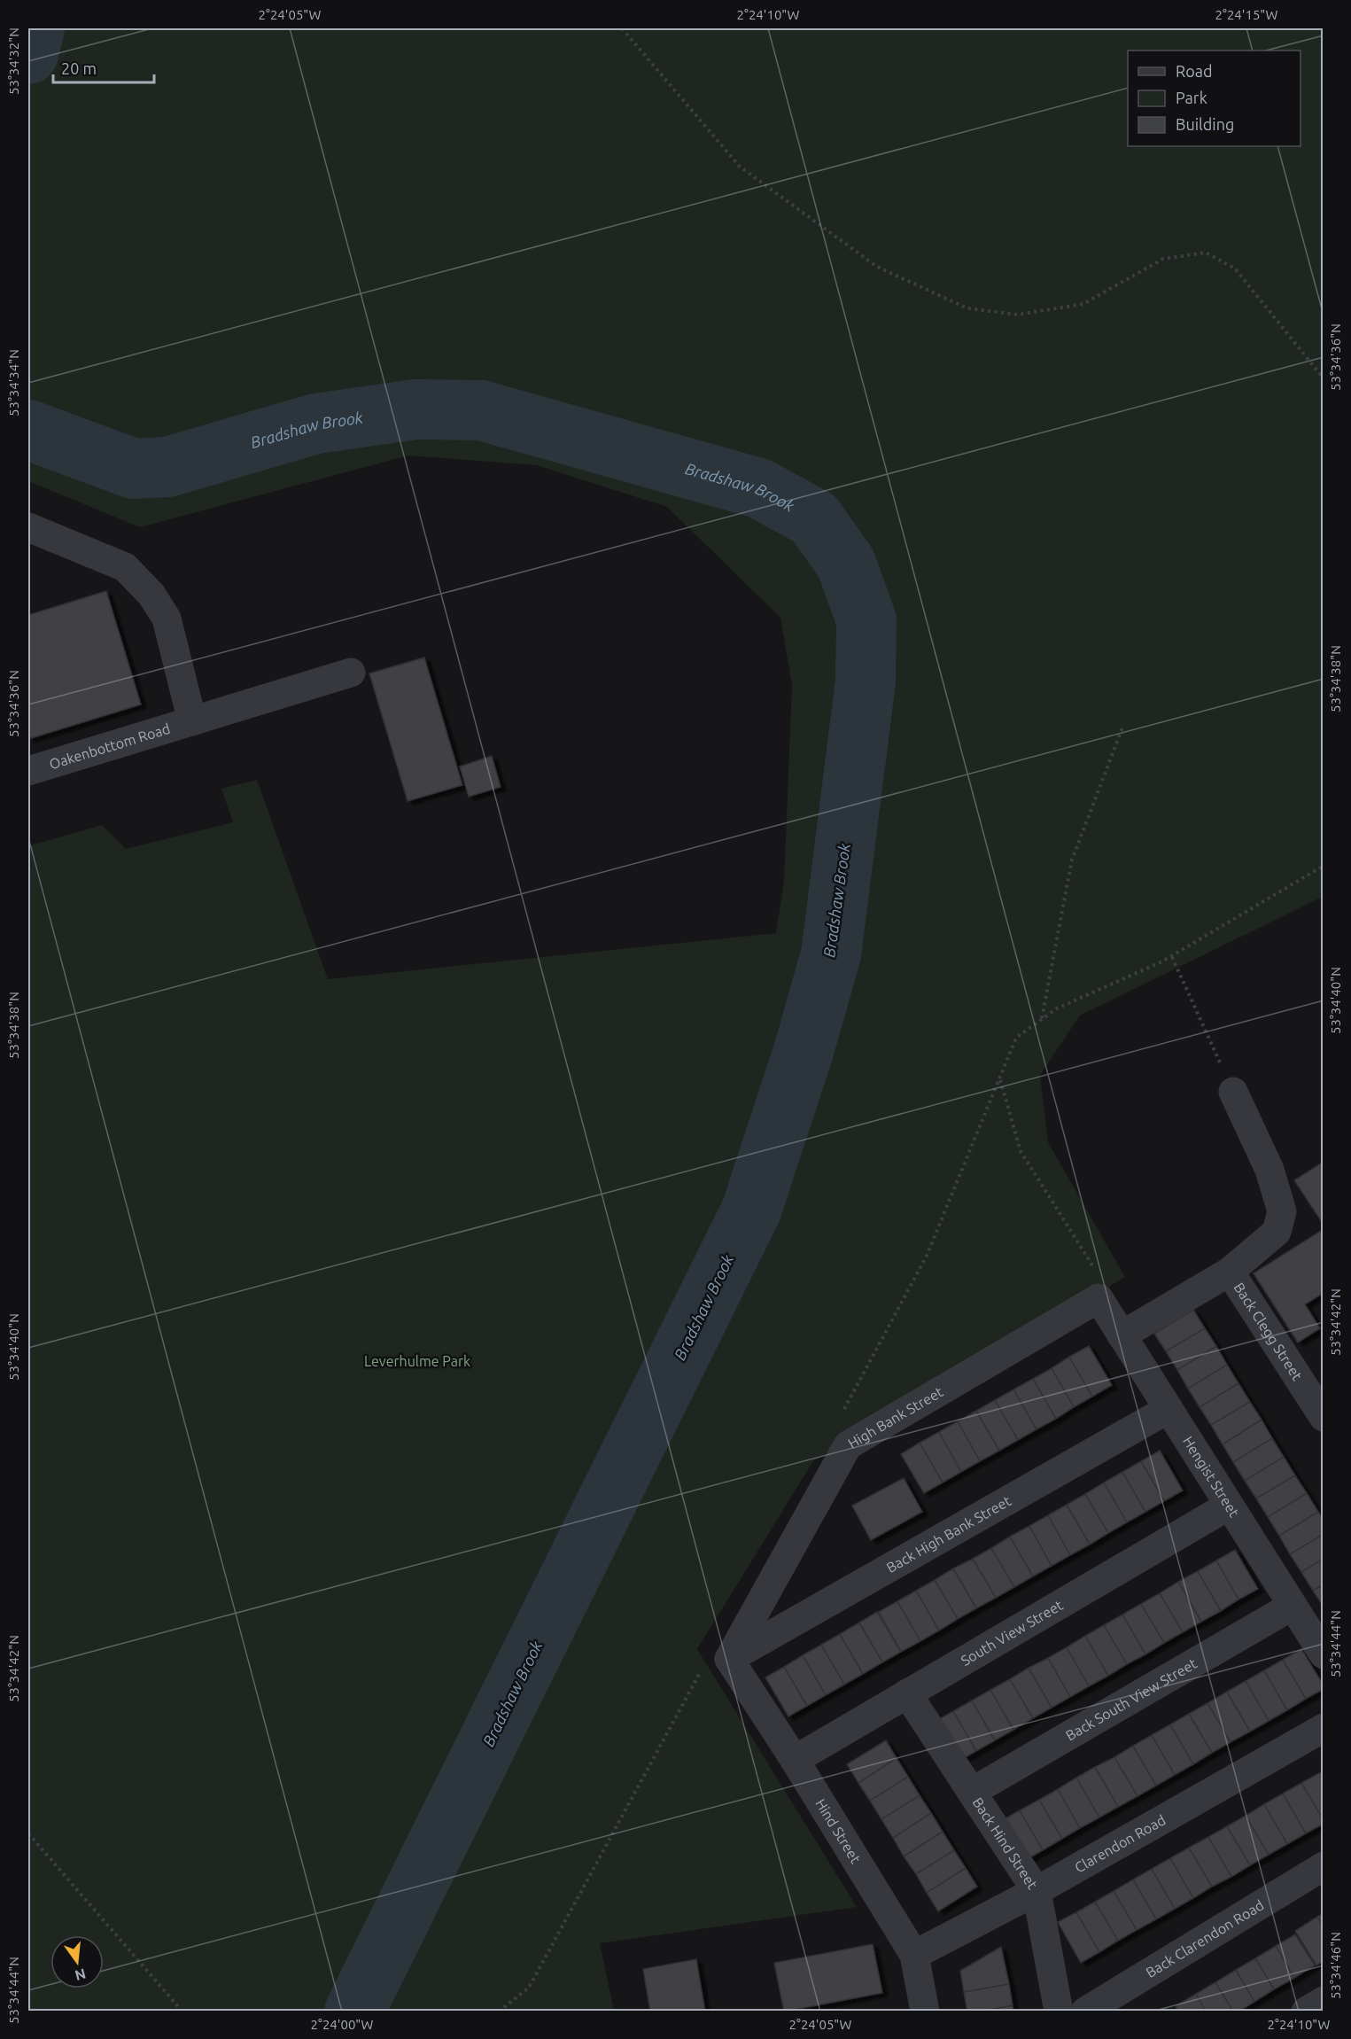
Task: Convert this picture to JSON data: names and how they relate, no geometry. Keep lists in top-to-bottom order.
{
  "streets": {
    "street": [
      "Oakenbottom Road",
      "Back Clegg Street",
      "High Bank Street",
      "Hengist Street",
      "Back High Bank Street",
      "South View Street",
      "Back South View Street",
      "Hind Street",
      "Back Hind Street",
      "Clarendon Road",
      "Back Clarendon Road"
    ]
  },
  "crossings": [
    ["Back Clegg Street", "Hengist Street"],
    ["High Bank Street", "Hengist Street"],
    ["High Bank Street", "Back High Bank Street"],
    ["High Bank Street", "Hind Street"],
    ["Hengist Street", "Back High Bank Street"],
    ["Hengist Street", "South View Street"],
    ["Hengist Street", "Back South View Street"],
    ["Back High Bank Street", "Hind Street"],
    ["South View Street", "Hind Street"],
    ["South View Street", "Back Hind Street"],
    ["Back South View Street", "Back Hind Street"],
    ["Hind Street", "Clarendon Road"],
    ["Back Hind Street", "Clarendon Road"]
  ],
  "water": ["Bradshaw Brook"],
  "parks": ["Leverhulme Park"],
  "legend": ["Road", "Park", "Building"],
  "scale_bar": "20 m",
  "north": "bottom",
  "coordinates": [
    "2°24'05\"W",
    "2°24'10\"W",
    "2°24'15\"W",
    "53°34'32\"N",
    "53°34'36\"N",
    "53°34'34\"N",
    "53°34'38\"N",
    "53°34'40\"N",
    "53°34'42\"N",
    "53°34'44\"N",
    "53°34'46\"N",
    "2°24'00\"W"
  ]
}
